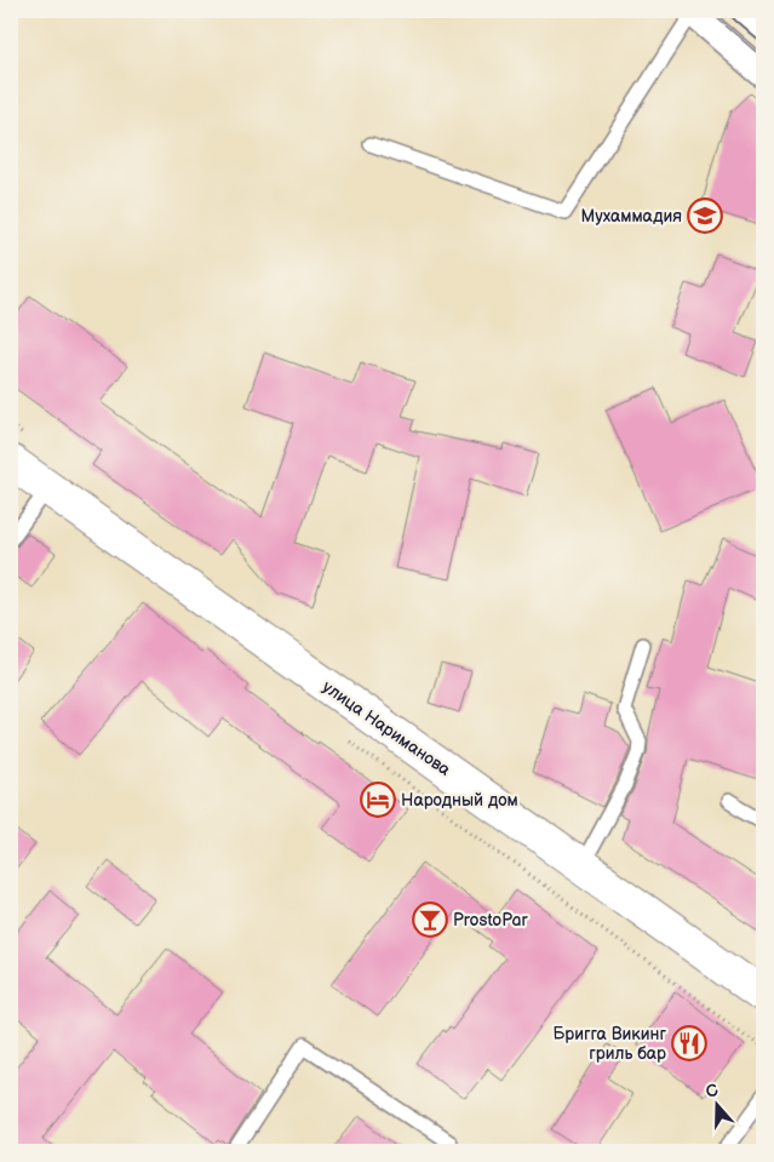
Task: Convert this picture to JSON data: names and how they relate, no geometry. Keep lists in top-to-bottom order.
{
  "streets": {
    "main road": ["улица Нариманова"]
  },
  "places": {
    "school or university": ["Мухаммадия"],
    "hotel": ["Народный дом"],
    "bar": ["ProstoPar"],
    "restaurant": ["Бригга Викинг гриль бар"]
  },
  "north": "top"
}
